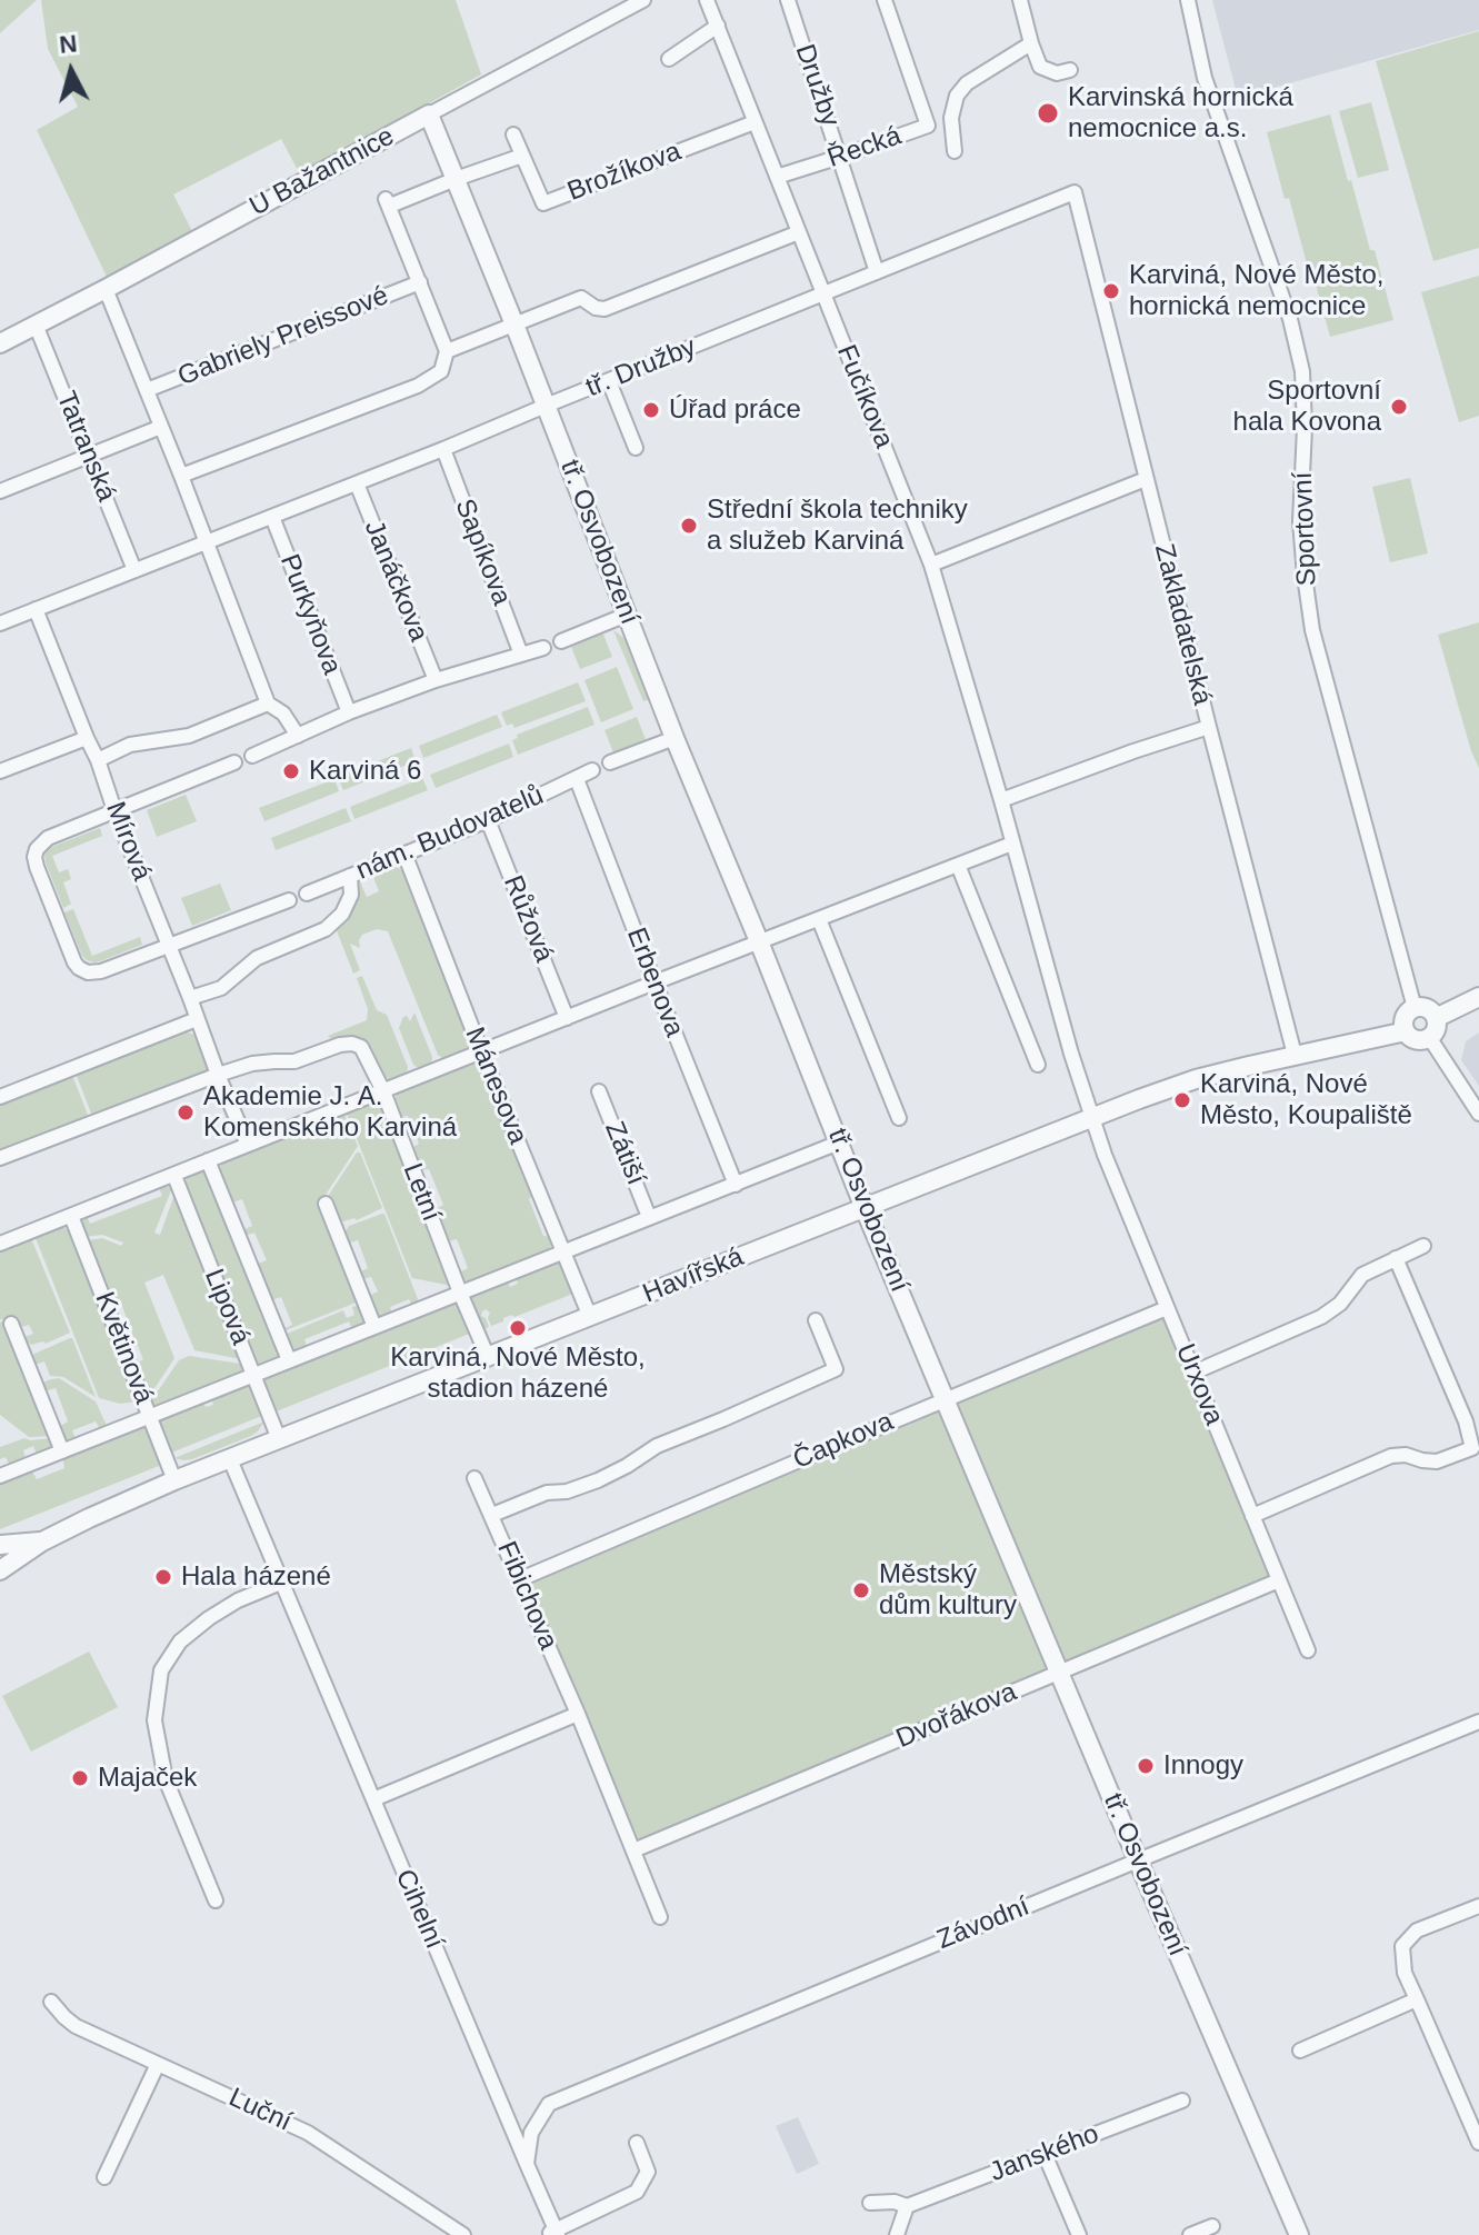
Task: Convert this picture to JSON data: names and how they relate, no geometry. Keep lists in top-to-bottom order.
{
  "streets": {
    "street": [
      "Družby",
      "Řecká",
      "U Bažantnice",
      "Brožíkova",
      "Gabriely Preissové",
      "tř. Družby",
      "Fučíkova",
      "Tatranská",
      "Sportovní",
      "tř. Osvobození",
      "Sapíkova",
      "Janáčkova",
      "Purkyňova",
      "Zakladatelská",
      "nám. Budovatelů",
      "Mírová",
      "Růžová",
      "Erbenova",
      "Mánesova",
      "Zátiší",
      "Letní",
      "Havířská",
      "Lipová",
      "Květinová",
      "Urxova",
      "Čapkova",
      "Fibichova",
      "Dvořákova",
      "Cihelní",
      "Závodní",
      "Luční",
      "Janského"
    ]
  },
  "crossings": [
    ["Družby", "Řecká"],
    ["Družby", "tř. Družby"],
    ["Řecká", "Fučíkova"],
    ["U Bažantnice", "Tatranská"],
    ["U Bažantnice", "tř. Osvobození"],
    ["Brožíkova", "Fučíkova"],
    ["tř. Družby", "Fučíkova"],
    ["tř. Družby", "Tatranská"],
    ["tř. Družby", "tř. Osvobození"],
    ["tř. Družby", "Sapíkova"],
    ["tř. Družby", "Janáčkova"],
    ["tř. Družby", "Purkyňova"],
    ["tř. Družby", "Zakladatelská"],
    ["tř. Družby", "Mírová"],
    ["Fučíkova", "Havířská"],
    ["Fučíkova", "Urxova"],
    ["Sportovní", "Havířská"],
    ["tř. Osvobození", "Havířská"],
    ["tř. Osvobození", "Čapkova"],
    ["tř. Osvobození", "Dvořákova"],
    ["tř. Osvobození", "Závodní"],
    ["Zakladatelská", "Havířská"],
    ["nám. Budovatelů", "Růžová"],
    ["nám. Budovatelů", "Erbenova"],
    ["nám. Budovatelů", "Mánesova"],
    ["Mánesova", "Havířská"],
    ["Letní", "Havířská"],
    ["Havířská", "Lipová"],
    ["Havířská", "Květinová"],
    ["Havířská", "Urxova"],
    ["Havířská", "Cihelní"],
    ["Urxova", "Čapkova"],
    ["Urxova", "Dvořákova"],
    ["Čapkova", "Fibichova"],
    ["Fibichova", "Dvořákova"],
    ["Cihelní", "Závodní"]
  ],
  "places": [
    "Karvinská hornická nemocnice a.s.",
    "Karviná, Nové Město, hornická nemocnice",
    "Sportovní hala Kovona",
    "Úřad práce",
    "Střední škola techniky a služeb Karviná",
    "Karviná 6",
    "Karviná, Nové Město, Koupaliště",
    "Akademie J. A. Komenského Karviná",
    "Karviná, Nové Město, stadion házené",
    "Hala házené",
    "Městský dům kultury",
    "Innogy",
    "Majaček"
  ],
  "north": "top"
}
